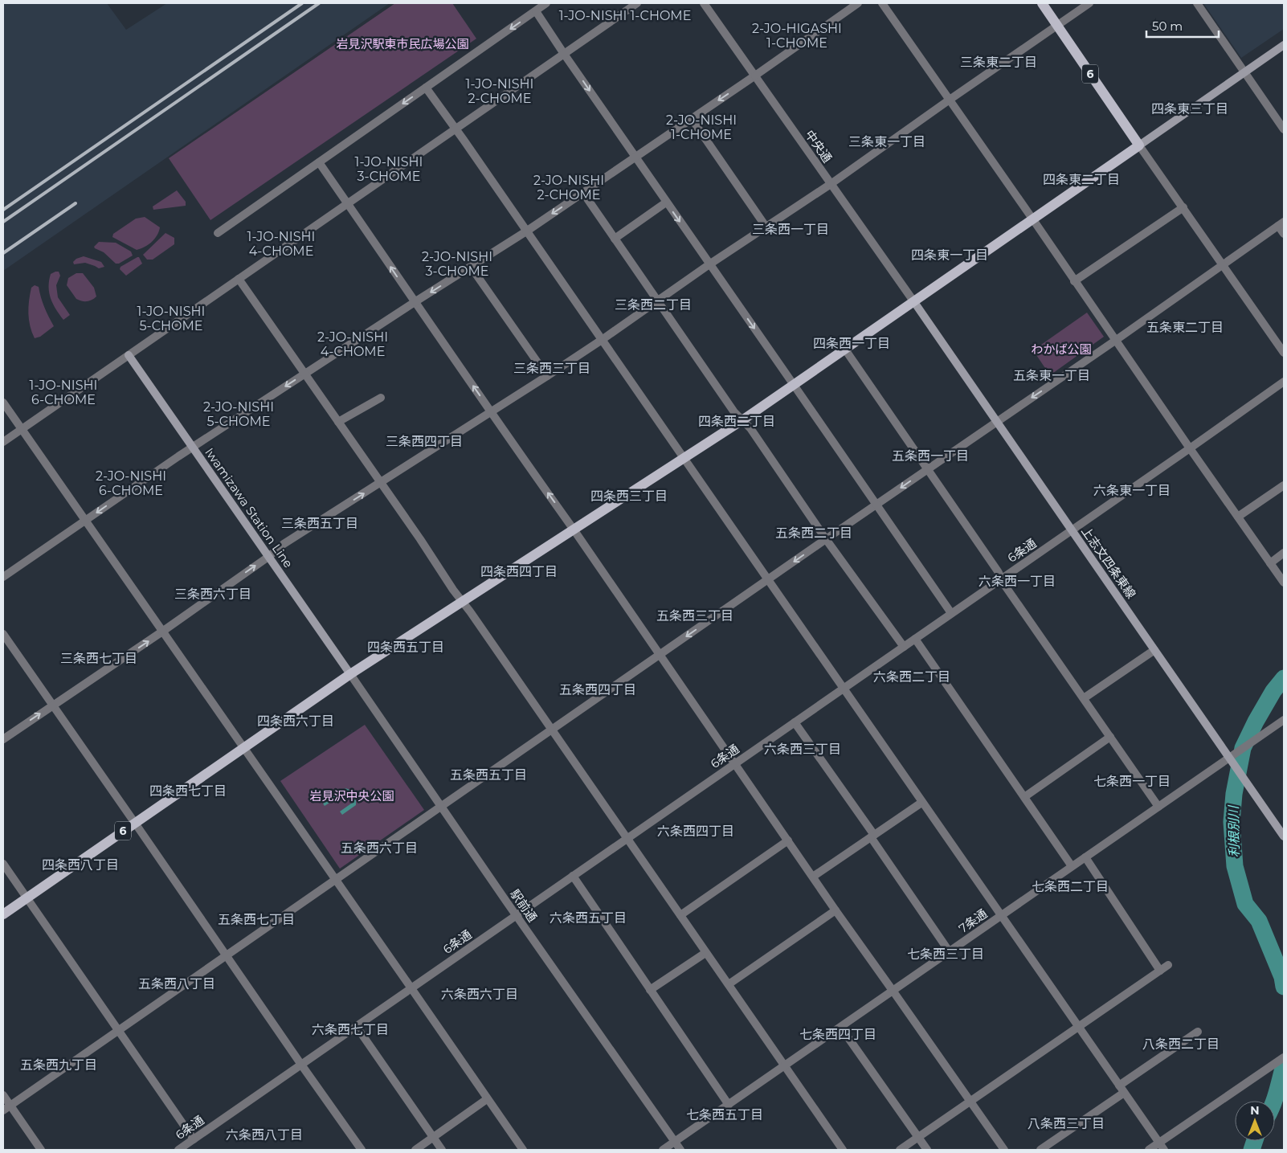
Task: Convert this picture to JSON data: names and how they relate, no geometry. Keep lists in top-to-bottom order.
{
  "streets": {
    "main road": ["6", "Iwamizawa Station Line", "上志文四条東線"],
    "street": [
      "中央通",
      "6条通",
      "駅前通",
      "7条通"
    ]
  },
  "crossings": [
    ["6", "中央通"],
    ["6", "Iwamizawa Station Line"],
    ["6", "上志文四条東線"],
    ["6", "駅前通"],
    ["中央通", "上志文四条東線"],
    ["Iwamizawa Station Line", "駅前通"],
    ["6条通", "上志文四条東線"],
    ["6条通", "駅前通"],
    ["上志文四条東線", "7条通"],
    ["駅前通", "7条通"]
  ],
  "districts": [
    "1-JO-NISHI 1-CHOME",
    "2-JO-HIGASHI 1-CHOME",
    "三条東二丁目",
    "1-JO-NISHI 2-CHOME",
    "四条東三丁目",
    "2-JO-NISHI 1-CHOME",
    "三条東一丁目",
    "1-JO-NISHI 3-CHOME",
    "四条東二丁目",
    "2-JO-NISHI 2-CHOME",
    "三条西一丁目",
    "1-JO-NISHI 4-CHOME",
    "四条東一丁目",
    "2-JO-NISHI 3-CHOME",
    "三条西二丁目",
    "1-JO-NISHI 5-CHOME",
    "五条東二丁目",
    "2-JO-NISHI 4-CHOME",
    "四条西一丁目",
    "三条西三丁目",
    "五条東一丁目",
    "1-JO-NISHI 6-CHOME",
    "2-JO-NISHI 5-CHOME",
    "四条西二丁目",
    "三条西四丁目",
    "五条西一丁目",
    "2-JO-NISHI 6-CHOME",
    "六条東一丁目",
    "四条西三丁目",
    "三条西五丁目",
    "五条西二丁目",
    "四条西四丁目",
    "六条西一丁目",
    "三条西六丁目",
    "五条西三丁目",
    "四条西五丁目",
    "三条西七丁目",
    "六条西二丁目",
    "五条西四丁目",
    "四条西六丁目",
    "六条西三丁目",
    "五条西五丁目",
    "七条西一丁目",
    "四条西七丁目",
    "六条西四丁目",
    "五条西六丁目",
    "四条西八丁目",
    "七条西二丁目",
    "六条西五丁目",
    "五条西七丁目",
    "七条西三丁目",
    "五条西八丁目",
    "六条西六丁目",
    "六条西七丁目",
    "七条西四丁目",
    "八条西二丁目",
    "五条西九丁目",
    "七条西五丁目",
    "八条西三丁目",
    "六条西八丁目"
  ],
  "water": ["利根別川"],
  "parks": ["岩見沢駅東市民広場公園", "わかば公園", "岩見沢中央公園"],
  "scale_bar": "50 m",
  "north": "top"
}
